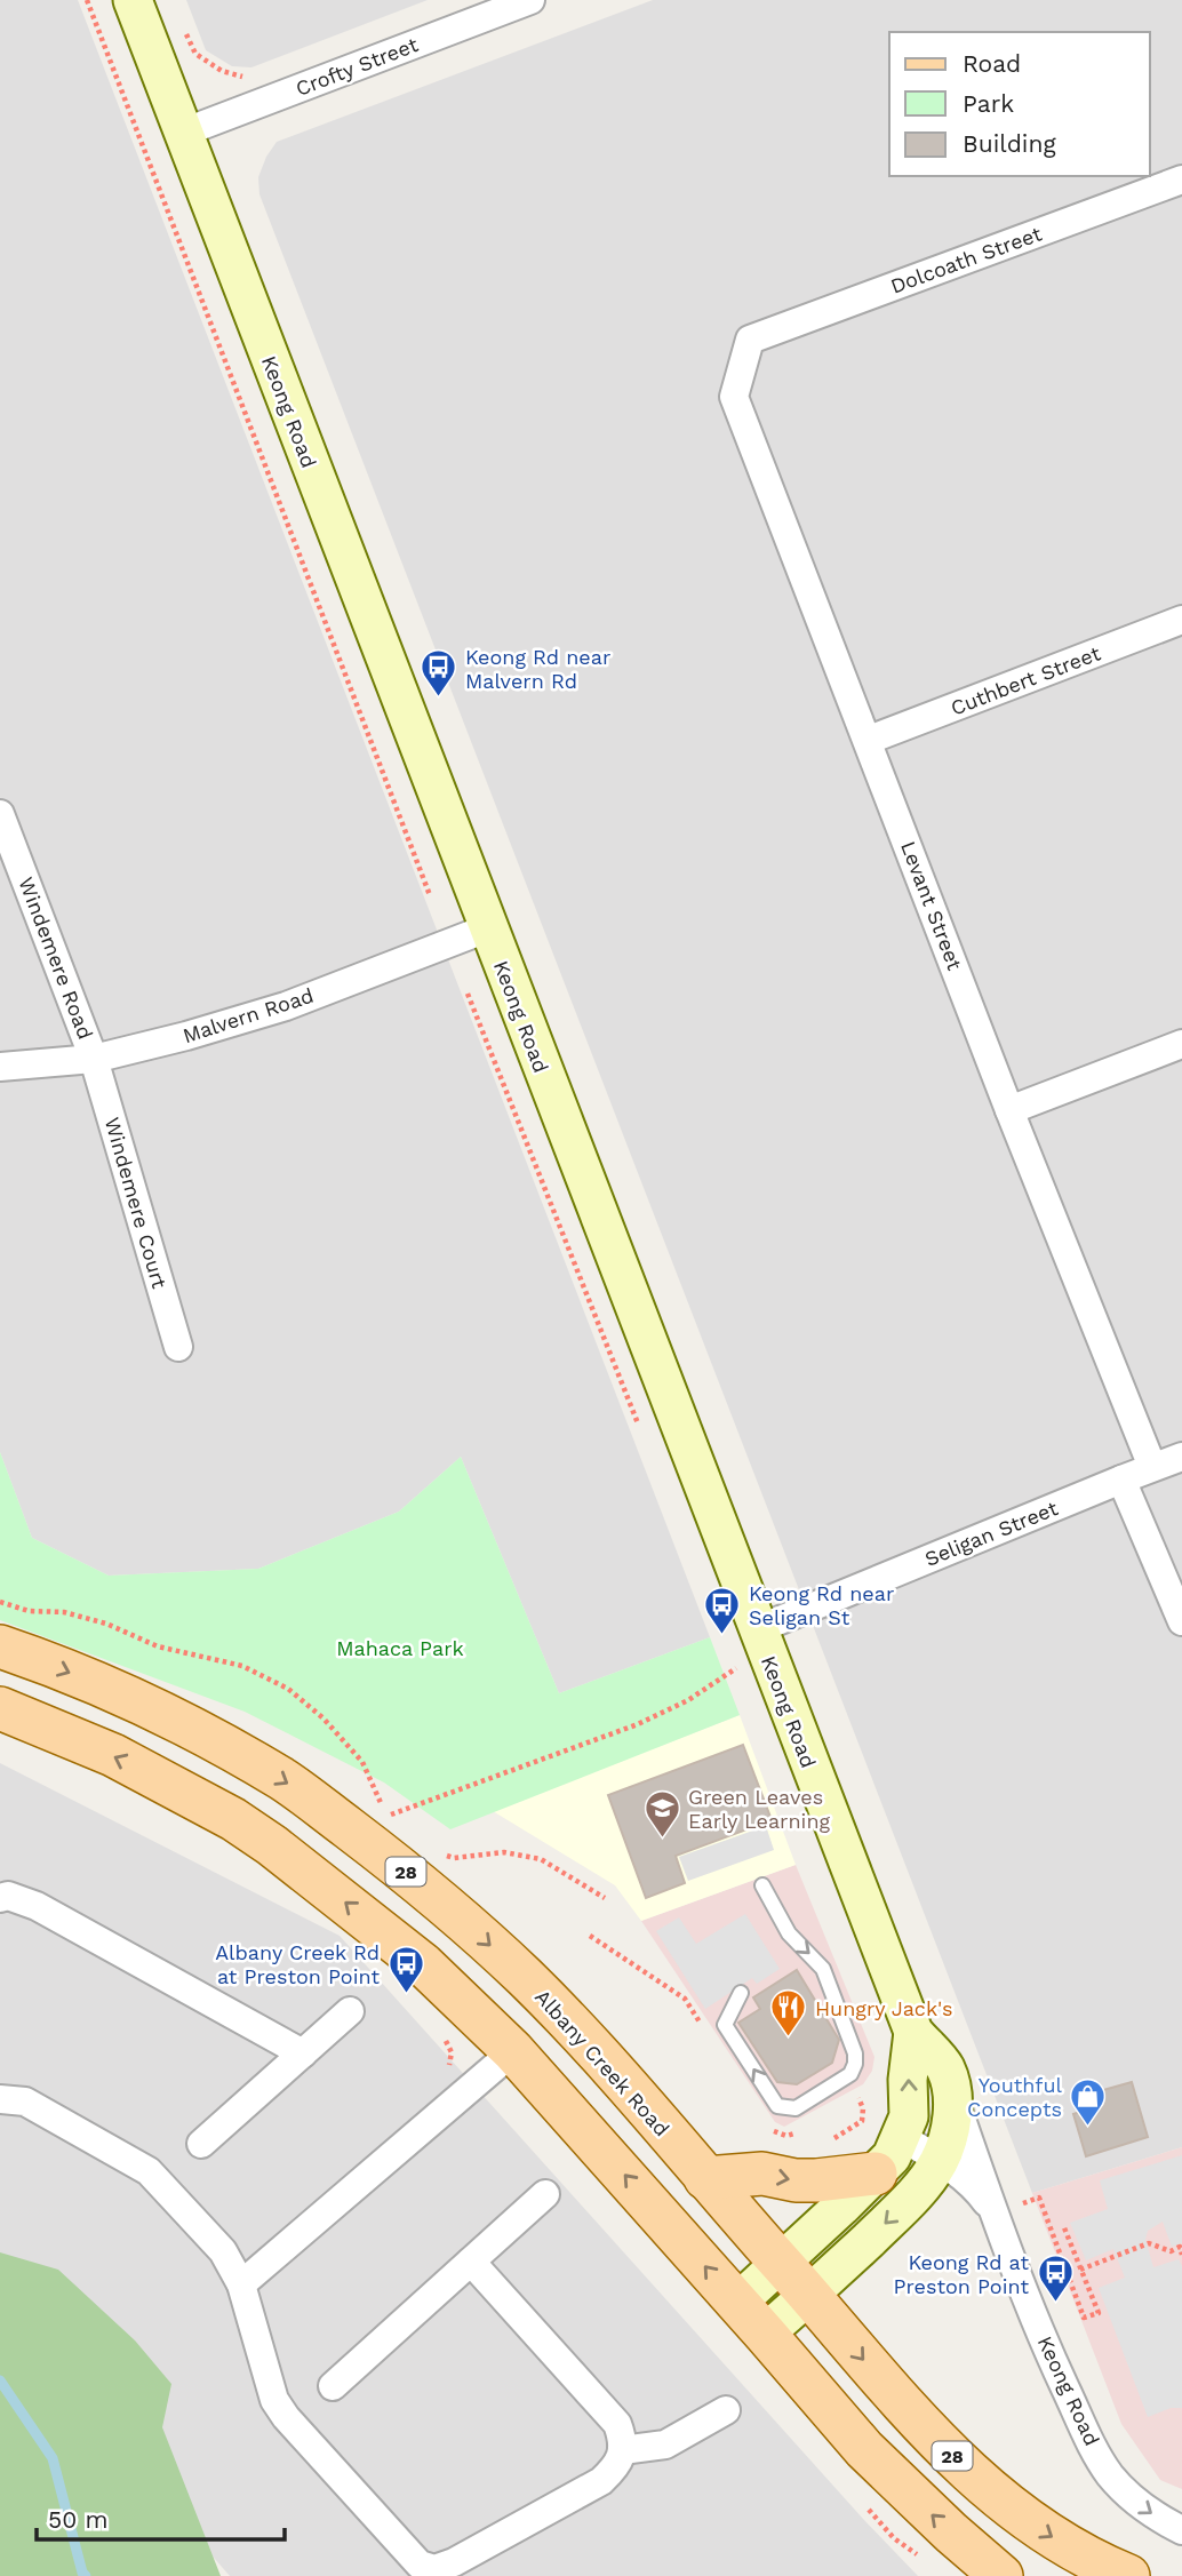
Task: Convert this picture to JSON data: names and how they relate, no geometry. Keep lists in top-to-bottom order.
{
  "streets": {
    "main road": ["28", "Albany Creek Road"],
    "street": [
      "Crofty Street",
      "Dolcoath Street",
      "Keong Road",
      "Cuthbert Street",
      "Levant Street",
      "Windemere Road",
      "Malvern Road",
      "Windemere Court",
      "Seligan Street"
    ]
  },
  "crossings": [
    ["Crofty Street", "Keong Road"],
    ["Dolcoath Street", "Levant Street"],
    ["Keong Road", "Malvern Road"],
    ["Keong Road", "Seligan Street"],
    ["Keong Road", "Albany Creek Road"],
    ["Cuthbert Street", "Levant Street"],
    ["Levant Street", "Seligan Street"],
    ["Windemere Road", "Malvern Road"],
    ["Windemere Road", "Windemere Court"],
    ["Malvern Road", "Windemere Court"]
  ],
  "parks": ["Mahaca Park"],
  "places": {
    "bus stop": [
      "Keong Rd near Malvern Rd",
      "Keong Rd near Seligan St",
      "Albany Creek Rd at Preston Point",
      "Keong Rd at Preston Point"
    ],
    "school or university": ["Green Leaves Early Learning"],
    "restaurant": ["Hungry Jack's"],
    "shop": ["Youthful Concepts"]
  },
  "legend": ["Road", "Park", "Building"],
  "scale_bar": "50 m"
}
